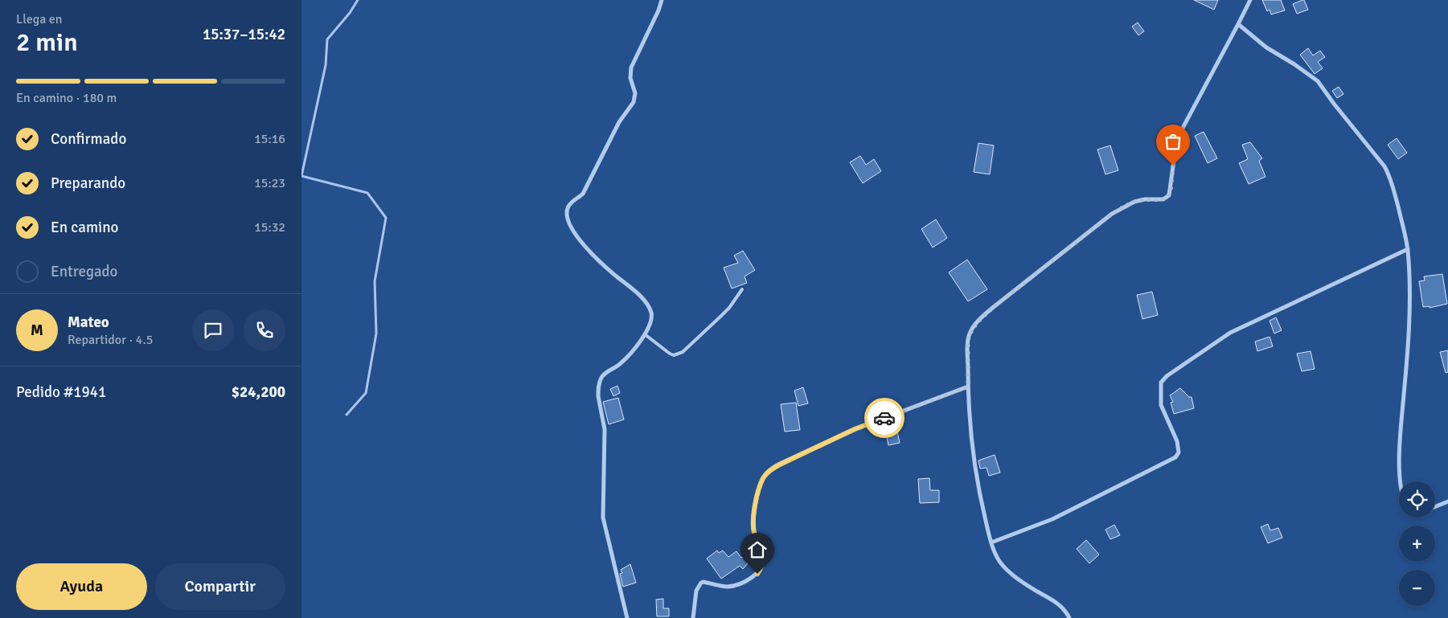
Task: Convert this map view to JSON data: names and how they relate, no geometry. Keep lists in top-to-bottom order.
{
  "page": {
    "heading": ["2 min", "Llega en", "15:37–15:42"],
    "panel": [
      "Mateo",
      "Repartidor · 4.5",
      "Pedido #1941",
      "$24,200"
    ],
    "bar": "En camino · 180 m",
    "list": [
      ["Confirmado", "15:16"],
      ["Preparando", "15:23"],
      ["En camino", "15:32"],
      "Entregado"
    ],
    "round": "M",
    "map_buttons": ["+", "−"],
    "buttons": ["Ayuda", "Compartir"]
  }
}
